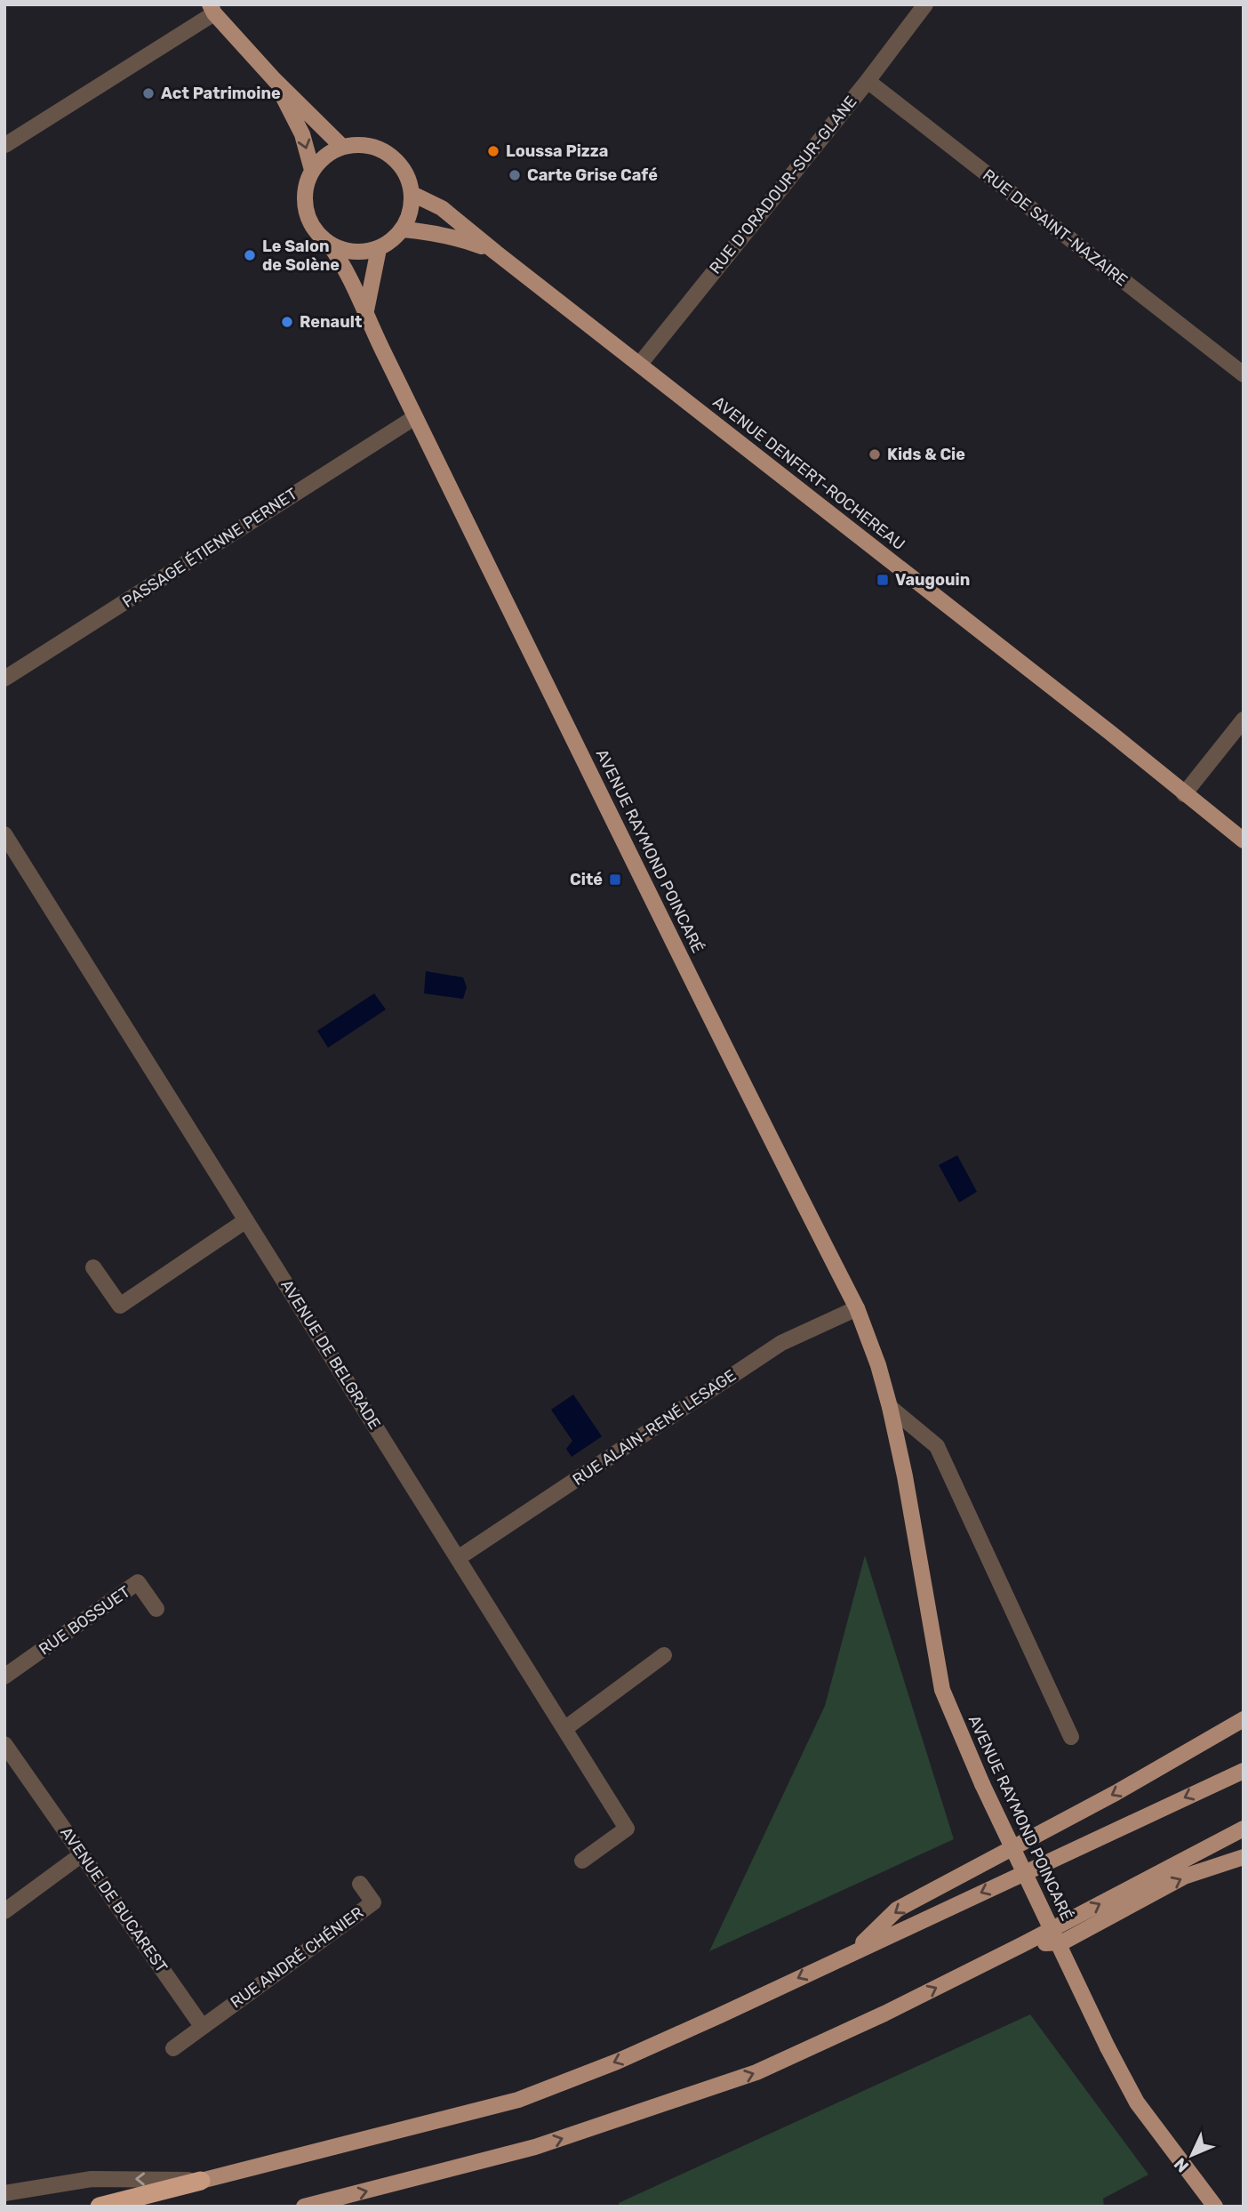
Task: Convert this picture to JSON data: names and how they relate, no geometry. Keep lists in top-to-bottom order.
{
  "streets": {
    "main road": ["AVENUE DENFERT-ROCHEREAU", "AVENUE RAYMOND POINCARÉ"],
    "street": [
      "RUE D'ORADOUR-SUR-GLANE",
      "RUE DE SAINT-NAZAIRE",
      "PASSAGE ÉTIENNE PERNET",
      "AVENUE DE BELGRADE",
      "RUE ALAIN-RENÉ LESAGE",
      "RUE BOSSUET",
      "AVENUE DE BUCAREST",
      "RUE ANDRÉ CHÉNIER"
    ]
  },
  "crossings": [
    ["RUE D'ORADOUR-SUR-GLANE", "RUE DE SAINT-NAZAIRE"],
    ["RUE D'ORADOUR-SUR-GLANE", "AVENUE DENFERT-ROCHEREAU"],
    ["AVENUE DENFERT-ROCHEREAU", "AVENUE RAYMOND POINCARÉ"],
    ["PASSAGE ÉTIENNE PERNET", "AVENUE RAYMOND POINCARÉ"],
    ["AVENUE RAYMOND POINCARÉ", "RUE ALAIN-RENÉ LESAGE"],
    ["AVENUE DE BELGRADE", "RUE ALAIN-RENÉ LESAGE"],
    ["AVENUE DE BUCAREST", "RUE ANDRÉ CHÉNIER"]
  ],
  "places": {
    "other": [
      "Act Patrimoine",
      "Loussa Pizza",
      "Carte Grise Café",
      "Le Salon de Solène",
      "Renault",
      "Kids & Cie"
    ],
    "transit": ["Vaugouin", "Cité"]
  },
  "north": "bottom left"
}
